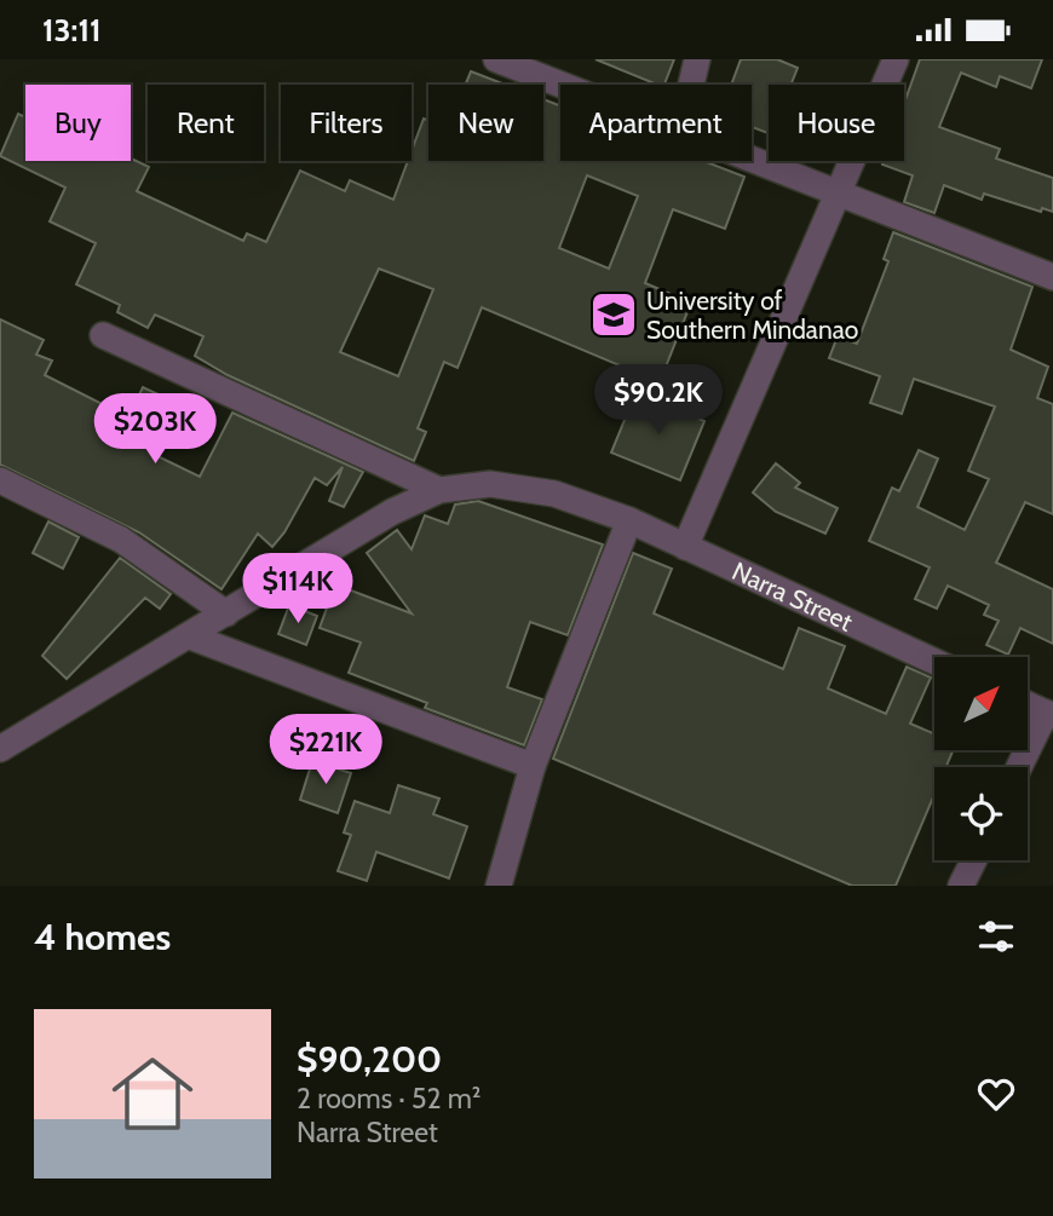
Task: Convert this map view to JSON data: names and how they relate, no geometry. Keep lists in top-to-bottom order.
{
  "streets": {
    "street": ["Narra Street"]
  },
  "places": {
    "school or university": ["University of Southern Mindanao"]
  },
  "north": "top right",
  "page": {
    "status": "13:11",
    "chip": [
      "Buy",
      "Rent",
      "Filters",
      "New",
      "Apartment",
      "House"
    ],
    "price": [
      "$90.2K",
      "$203K",
      "$114K",
      "$221K"
    ],
    "heading": "4 homes",
    "list": [
      {
        "name": "$90,200",
        "note": "2 rooms · 52 m² · Narra Street"
      }
    ]
  }
}
